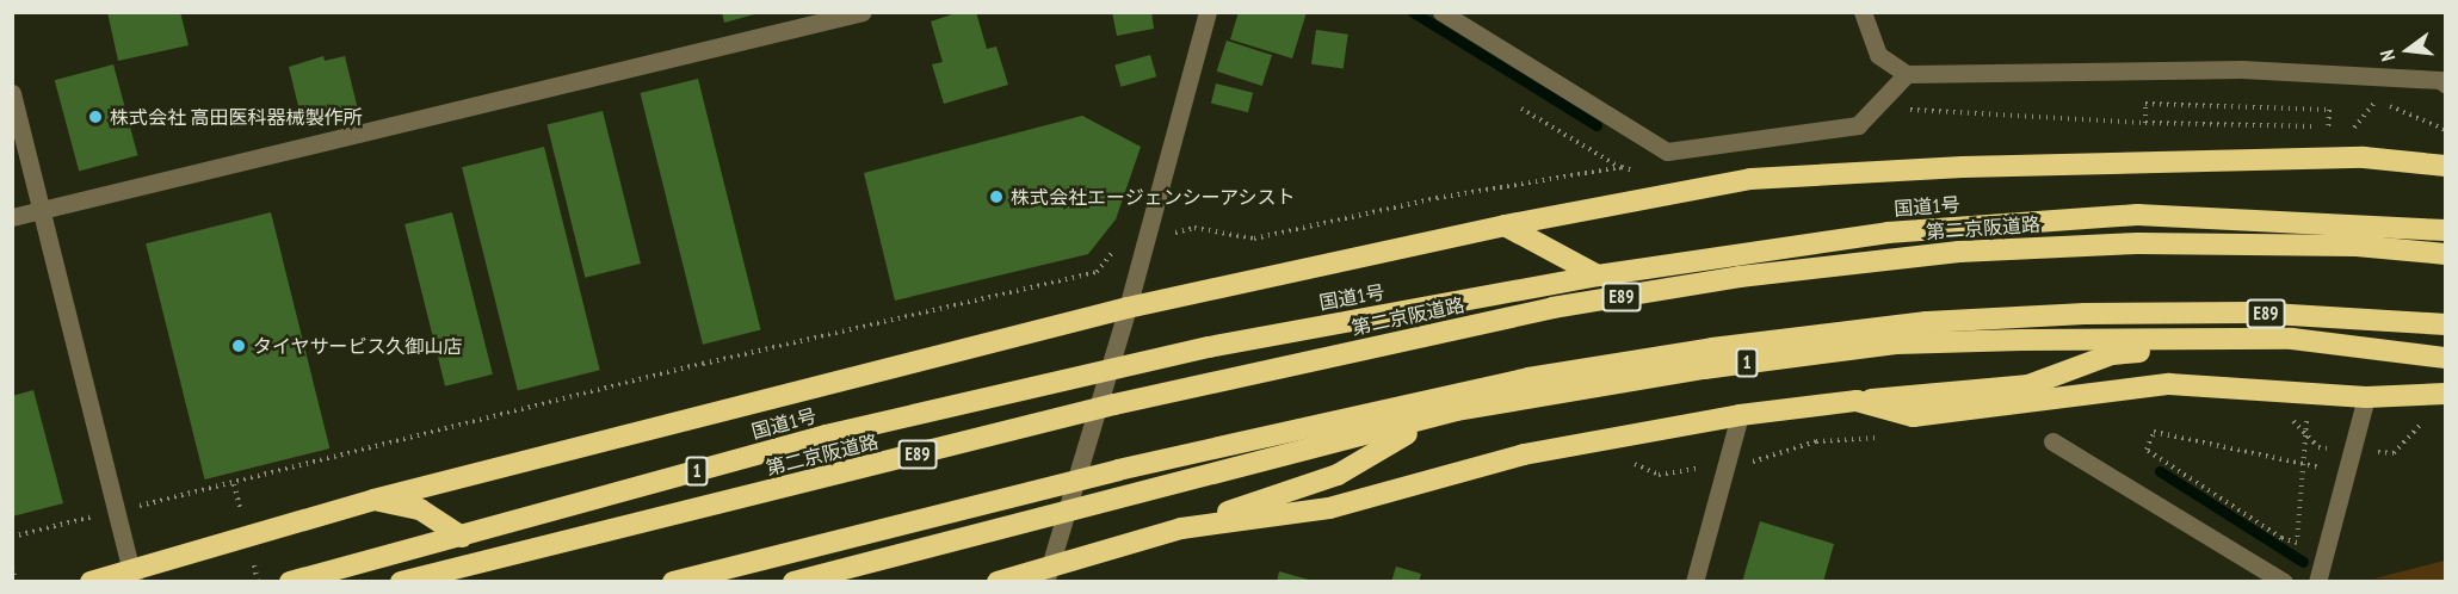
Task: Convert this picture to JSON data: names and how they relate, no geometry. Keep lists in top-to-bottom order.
{
  "streets": {
    "highway": [
      "国道1号",
      "第二京阪道路",
      "E89",
      "1"
    ]
  },
  "places": ["株式会社 高田医科器械製作所", "株式会社エージェンシーアシスト", "タイヤサービス久御山店"],
  "north": "left"
}
